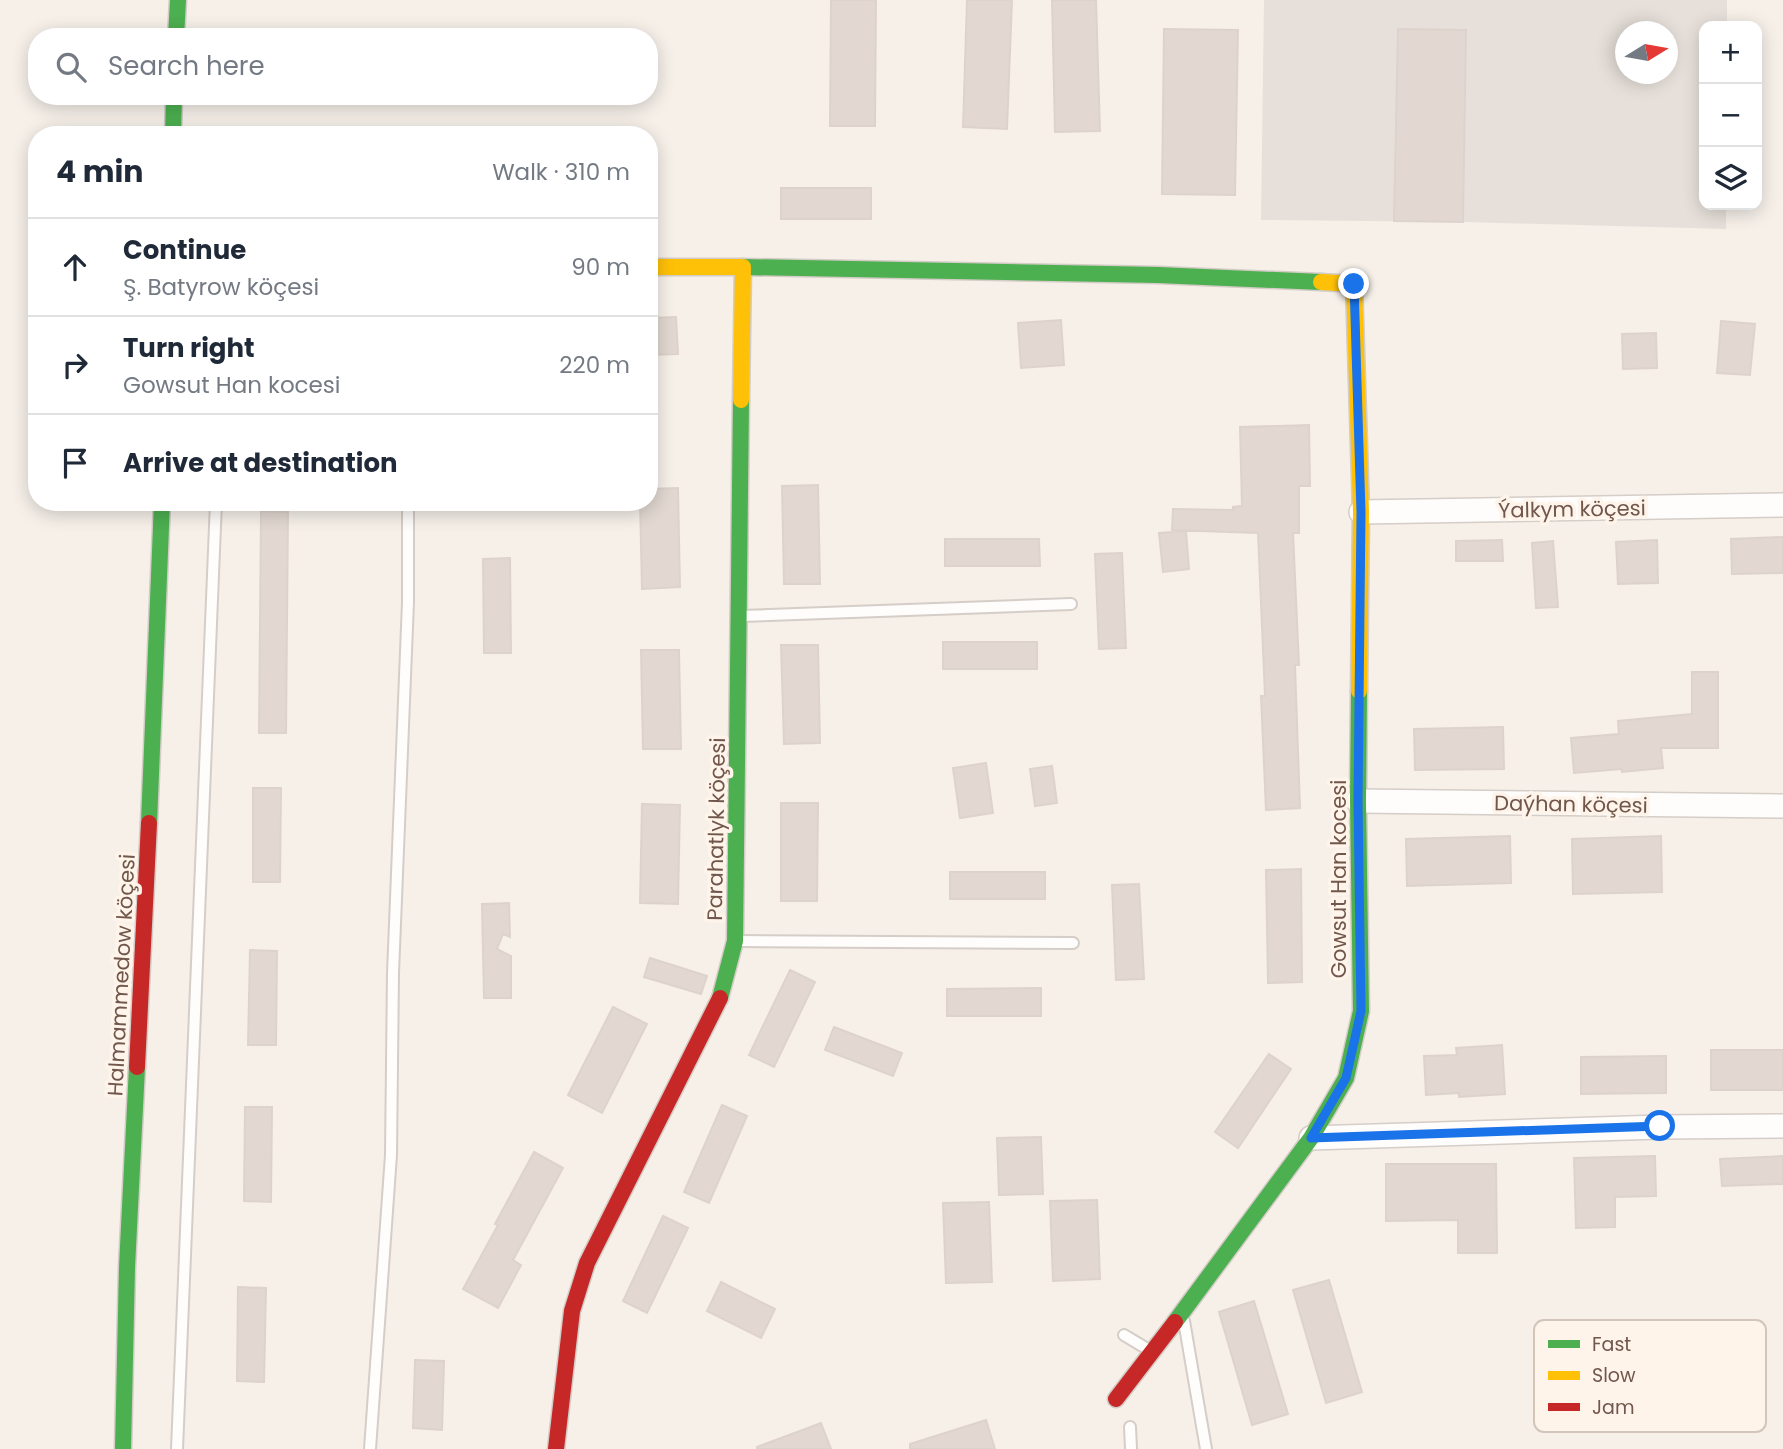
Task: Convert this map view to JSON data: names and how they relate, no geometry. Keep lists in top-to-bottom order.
{
  "streets": {
    "street": [
      "Ýalkym köçesi",
      "Daýhan köçesi",
      "Parahatlyk köçesi",
      "Gowsut Han kocesi",
      "Halmammedow köçesi"
    ]
  },
  "crossings": [
    ["Ýalkym köçesi", "Gowsut Han kocesi"],
    ["Daýhan köçesi", "Gowsut Han kocesi"],
    ["Parahatlyk köçesi", "Gowsut Han kocesi"]
  ],
  "legend": ["Fast", "Slow", "Jam"],
  "north": "right",
  "page": {
    "map_buttons": ["+", "−"],
    "search": "Search here",
    "heading": ["4 min", "Walk · 310 m"],
    "list": [
      ["Continue", "Ş. Batyrow köçesi", "90 m"],
      ["Turn right", "Gowsut Han kocesi", "220 m"],
      "Arrive at destination"
    ]
  }
}
